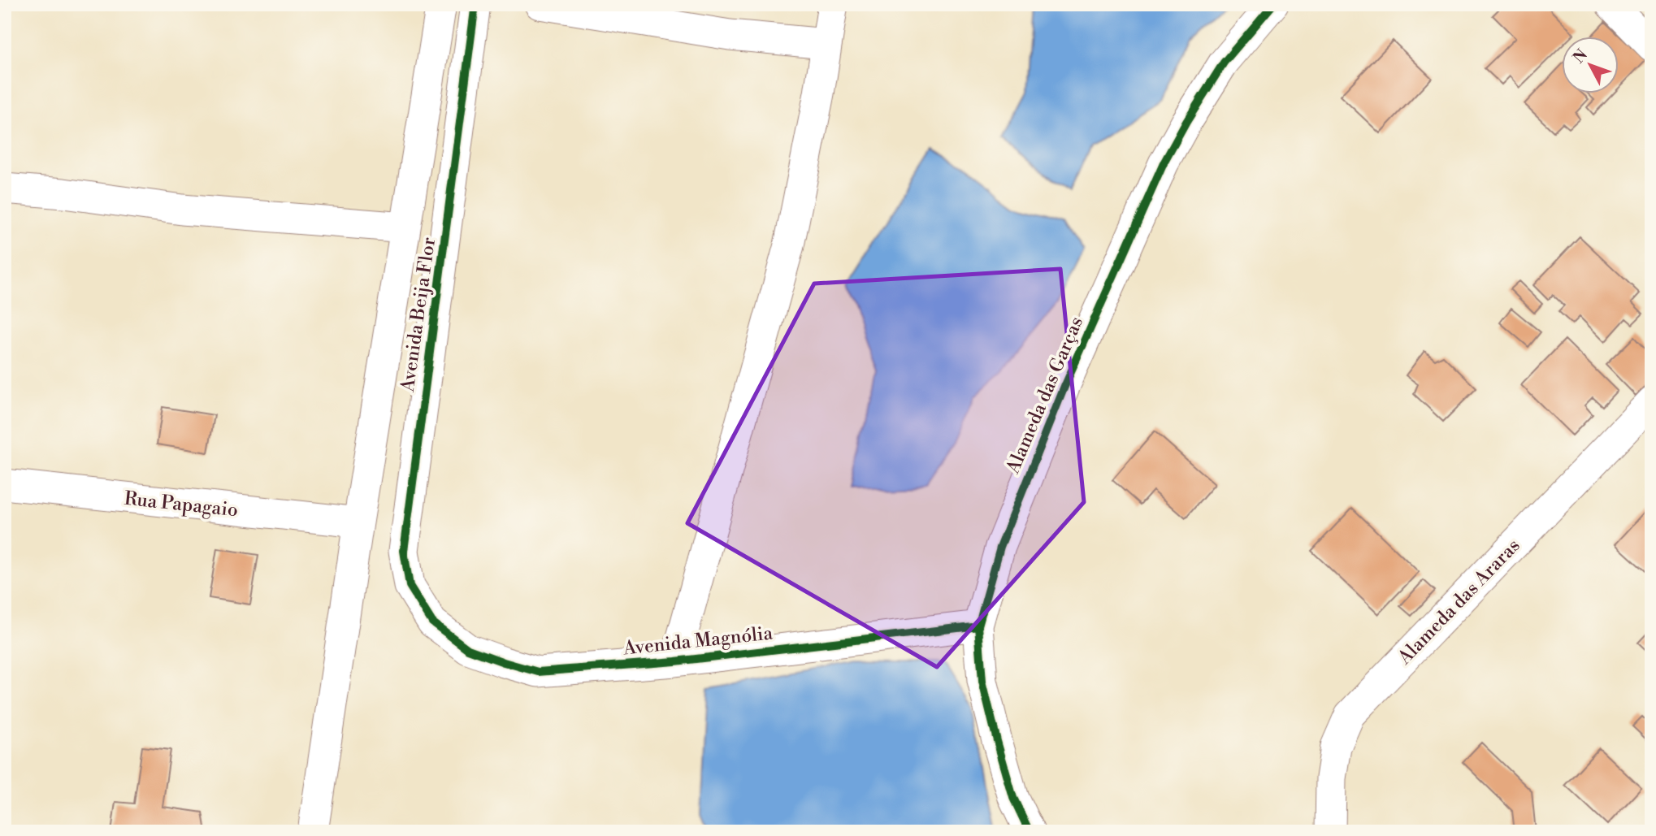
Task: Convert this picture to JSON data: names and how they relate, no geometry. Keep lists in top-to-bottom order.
{
  "streets": {
    "street": [
      "Avenida Beija Flor",
      "Alameda das Garças",
      "Rua Papagaio",
      "Alameda das Araras",
      "Avenida Magnólia"
    ]
  },
  "crossings": [
    ["Avenida Beija Flor", "Rua Papagaio"],
    ["Avenida Beija Flor", "Avenida Magnólia"],
    ["Alameda das Garças", "Avenida Magnólia"]
  ],
  "north": "top left"
}
